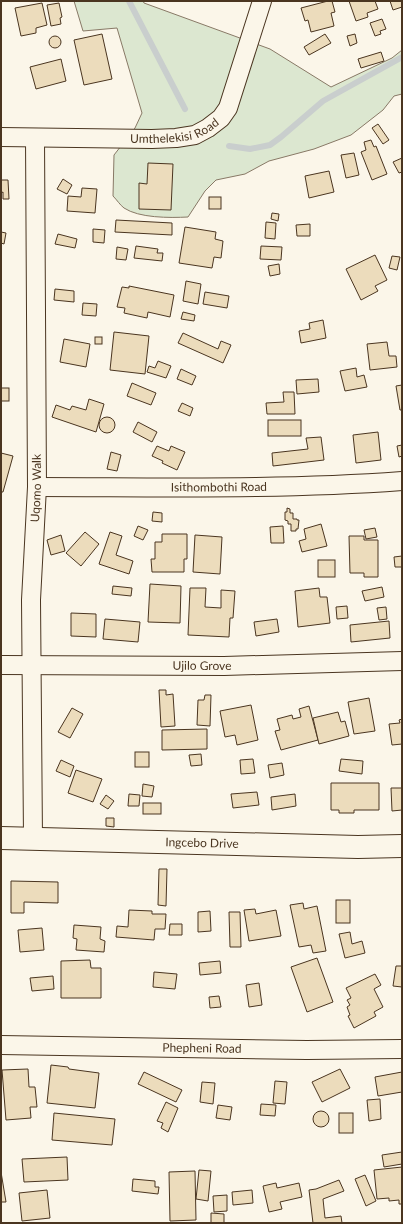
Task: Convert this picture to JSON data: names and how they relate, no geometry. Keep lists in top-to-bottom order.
{
  "streets": {
    "main road": ["Ingcebo Drive"],
    "street": [
      "Umthelekisi Road",
      "Isithombothi Road",
      "Uqomo Walk",
      "Ujilo Grove",
      "Phepheni Road"
    ]
  },
  "crossings": [
    ["Umthelekisi Road", "Uqomo Walk"],
    ["Isithombothi Road", "Uqomo Walk"],
    ["Uqomo Walk", "Ujilo Grove"],
    ["Uqomo Walk", "Ingcebo Drive"]
  ]
}
